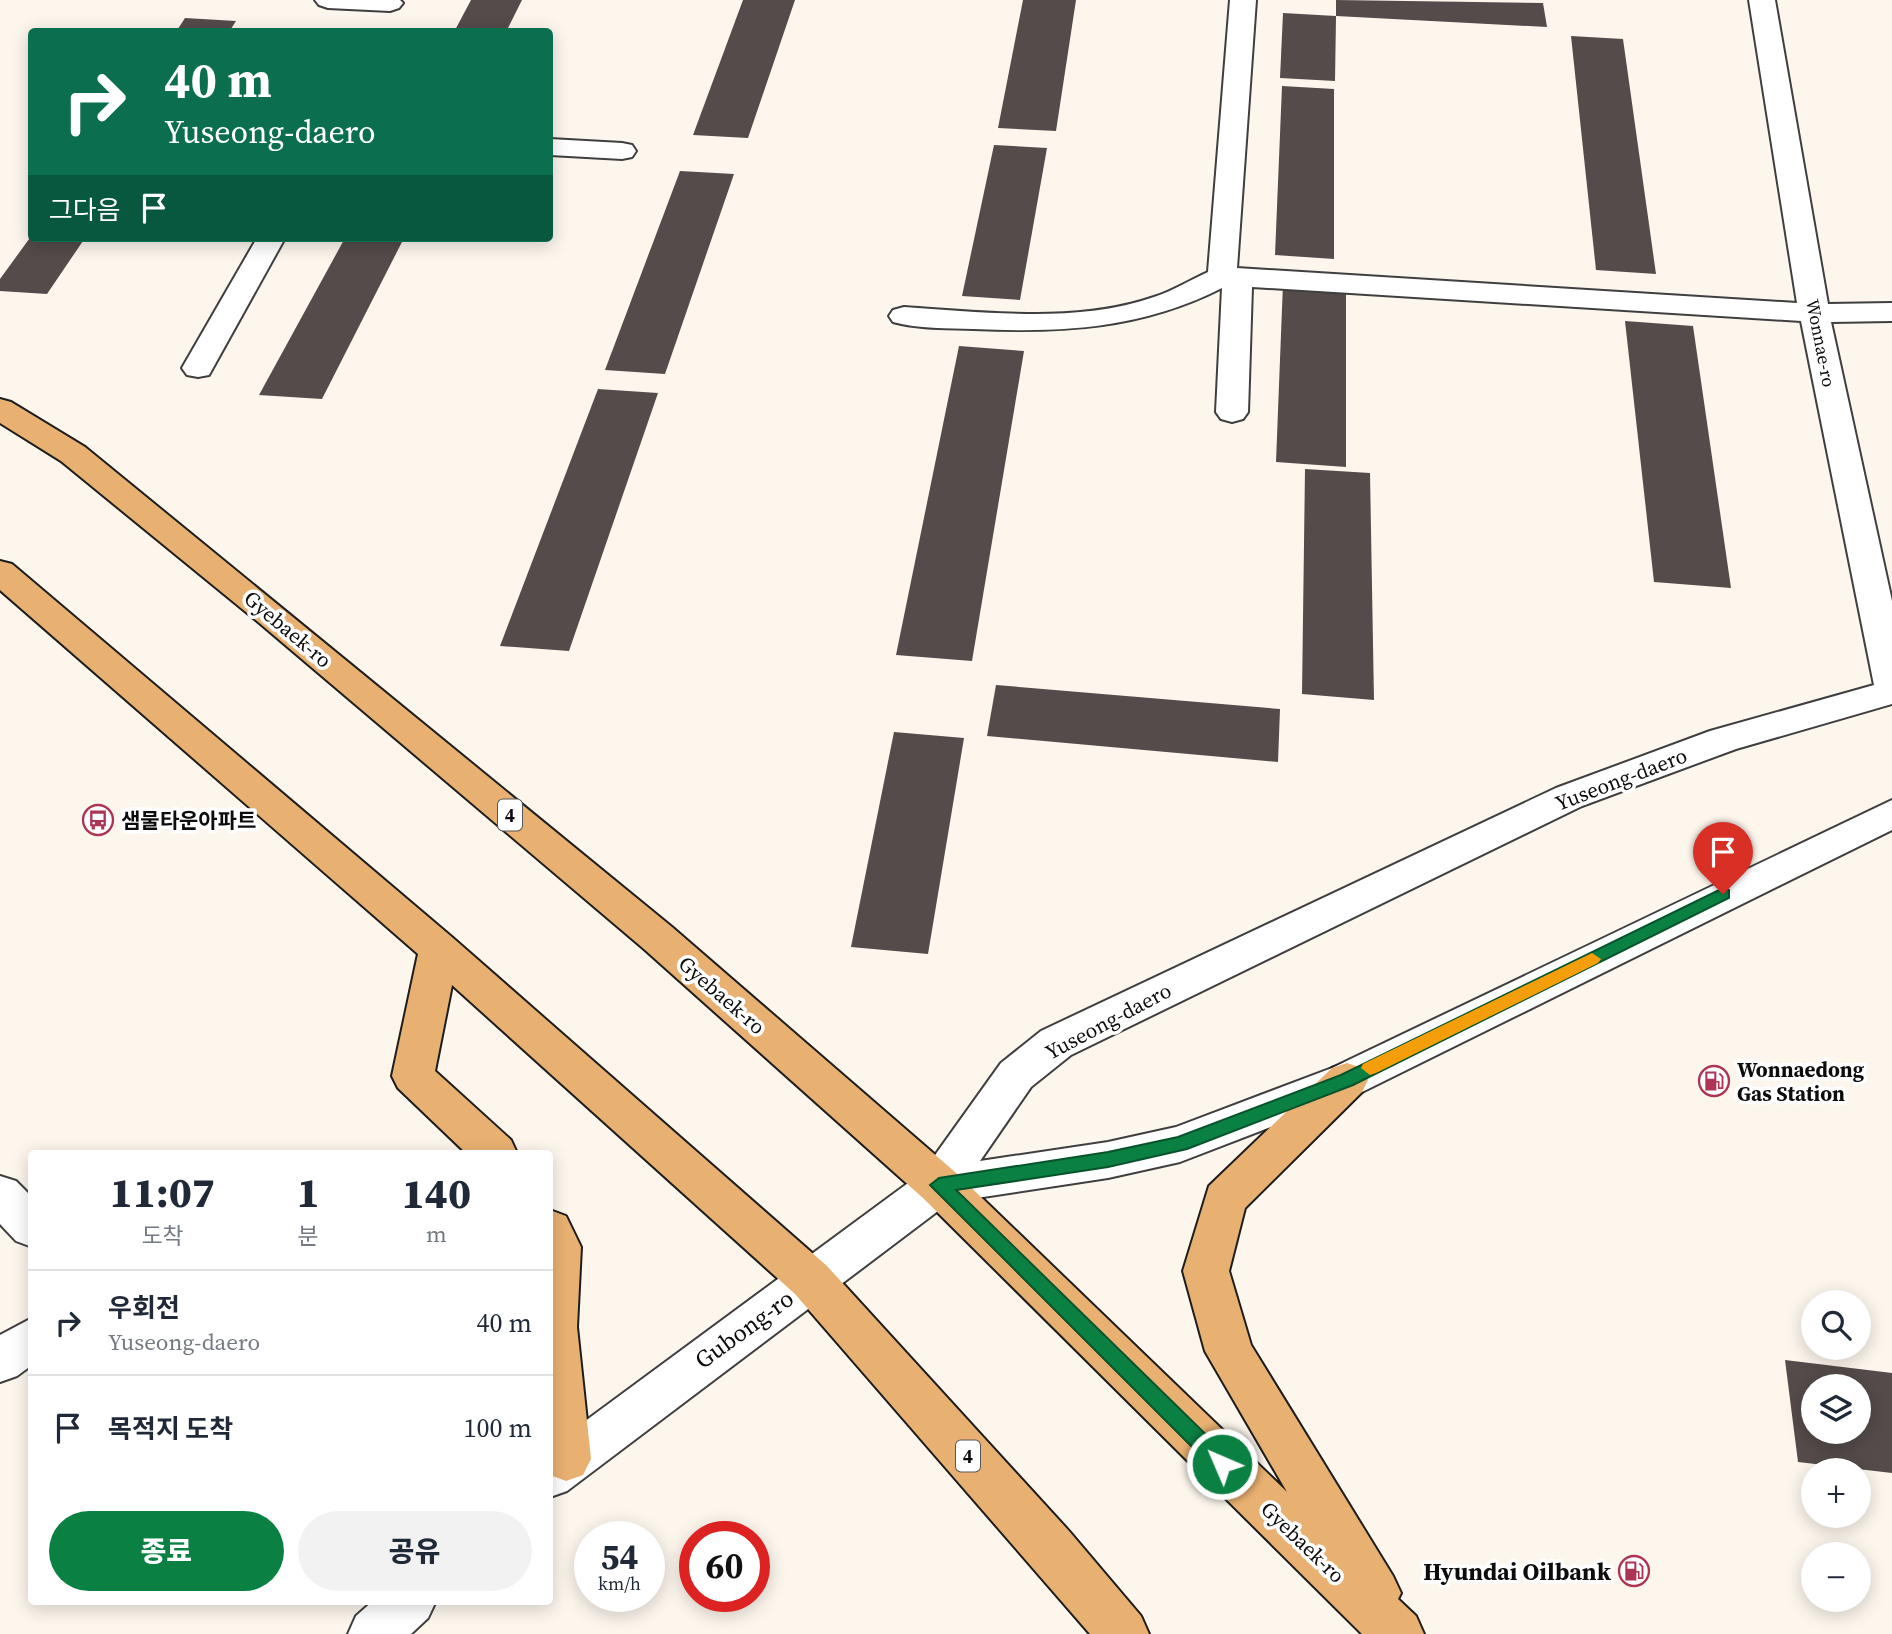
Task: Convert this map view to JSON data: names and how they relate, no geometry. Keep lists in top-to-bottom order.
{
  "streets": {
    "main road": ["Gyebaek-ro", "4"],
    "street": ["Wonnae-ro", "Yuseong-daero", "Gubong-ro"]
  },
  "crossings": [
    ["Gyebaek-ro", "Yuseong-daero"],
    ["Gyebaek-ro", "Gubong-ro"],
    ["Yuseong-daero", "Gubong-ro"],
    ["4", "Gubong-ro"]
  ],
  "places": {
    "bus stop": ["샘물타운아파트"],
    "fuel station": ["Wonnaedong Gas Station", "Hyundai Oilbank"]
  },
  "page": {
    "turn": ["40 m", "Yuseong-daero"],
    "then": "그다음",
    "eta": [
      "11:07",
      "도착",
      "1",
      "분",
      "140",
      "m"
    ],
    "list": [
      {
        "name": "우회전",
        "note": "Yuseong-daero",
        "value": "40 m"
      },
      {
        "name": "목적지 도착",
        "value": "100 m"
      }
    ],
    "map_buttons": ["+", "−"],
    "buttons": ["종료", "공유"],
    "speed": "54 km/h",
    "limit": "60"
  }
}
